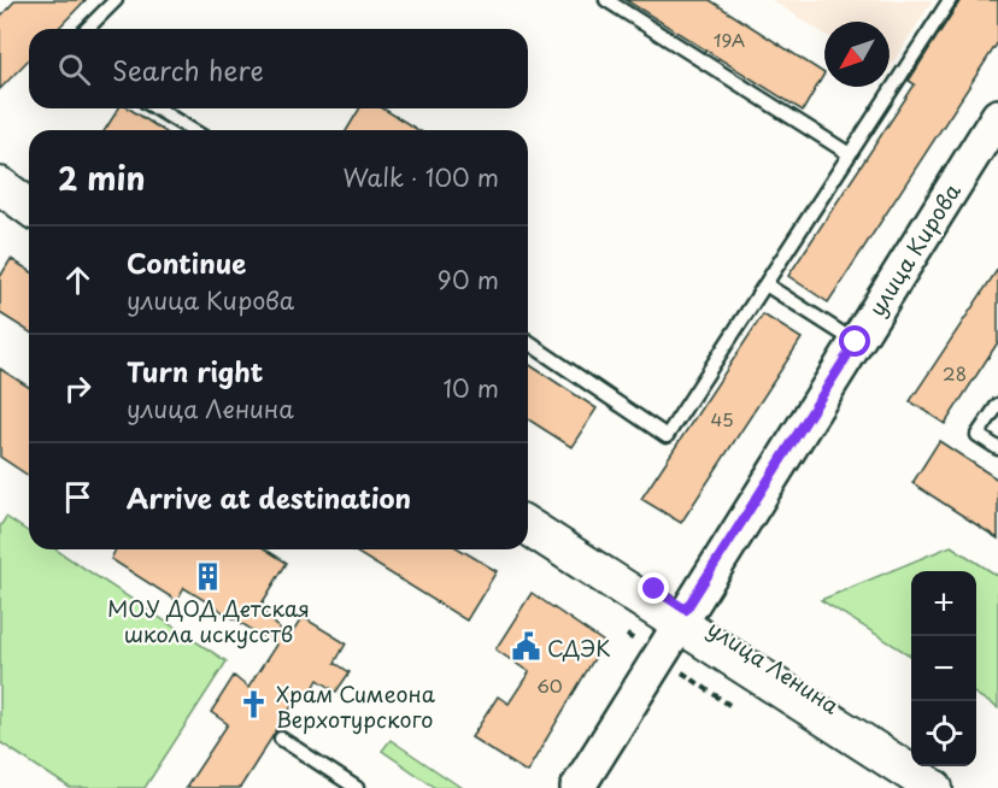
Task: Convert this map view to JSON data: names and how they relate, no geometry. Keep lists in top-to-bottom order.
{
  "streets": {
    "main road": ["улица Ленина"],
    "street": ["улица Кирова"]
  },
  "crossings": [
    ["улица Кирова", "улица Ленина"]
  ],
  "places": {
    "building": ["МОУ ДОД Детская школа искусств"],
    "public building": ["СДЭК"],
    "church": ["Храм Симеона Верхотурского"]
  },
  "house_numbers": [
    "19А",
    "28",
    "45",
    "60"
  ],
  "north": "bottom left",
  "page": {
    "search": "Search here",
    "heading": ["2 min", "Walk · 100 m"],
    "list": [
      ["Continue", "улица Кирова", "90 m"],
      ["Turn right", "улица Ленина", "10 m"],
      "Arrive at destination"
    ],
    "map_buttons": ["+", "−"]
  }
}
